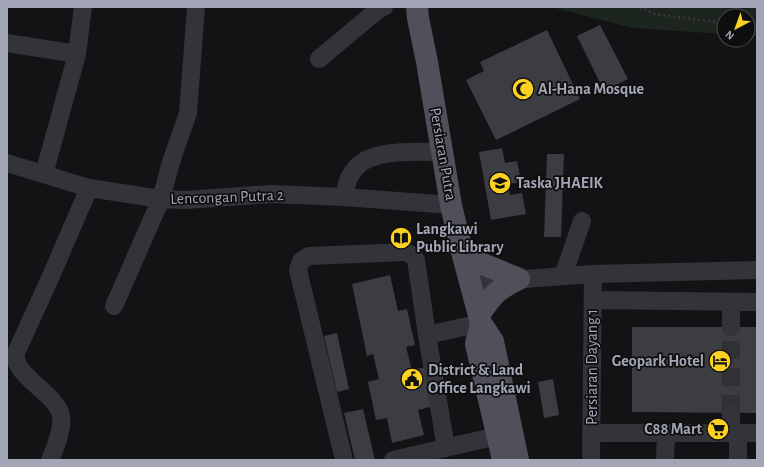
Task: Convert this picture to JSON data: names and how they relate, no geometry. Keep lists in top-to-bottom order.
{
  "streets": {
    "main road": ["Persiaran Putra"],
    "street": ["Lencongan Putra 2", "Persiaran Dayang 1"]
  },
  "crossings": [
    ["Persiaran Putra", "Lencongan Putra 2"]
  ],
  "places": {
    "mosque": ["Al-Hana Mosque"],
    "school or university": ["Taska JHAEIK"],
    "library": ["Langkawi Public Library"],
    "hotel": ["Geopark Hotel"],
    "public building": ["District & Land Office Langkawi"],
    "supermarket": ["C88 Mart"]
  },
  "north": "bottom left"
}
